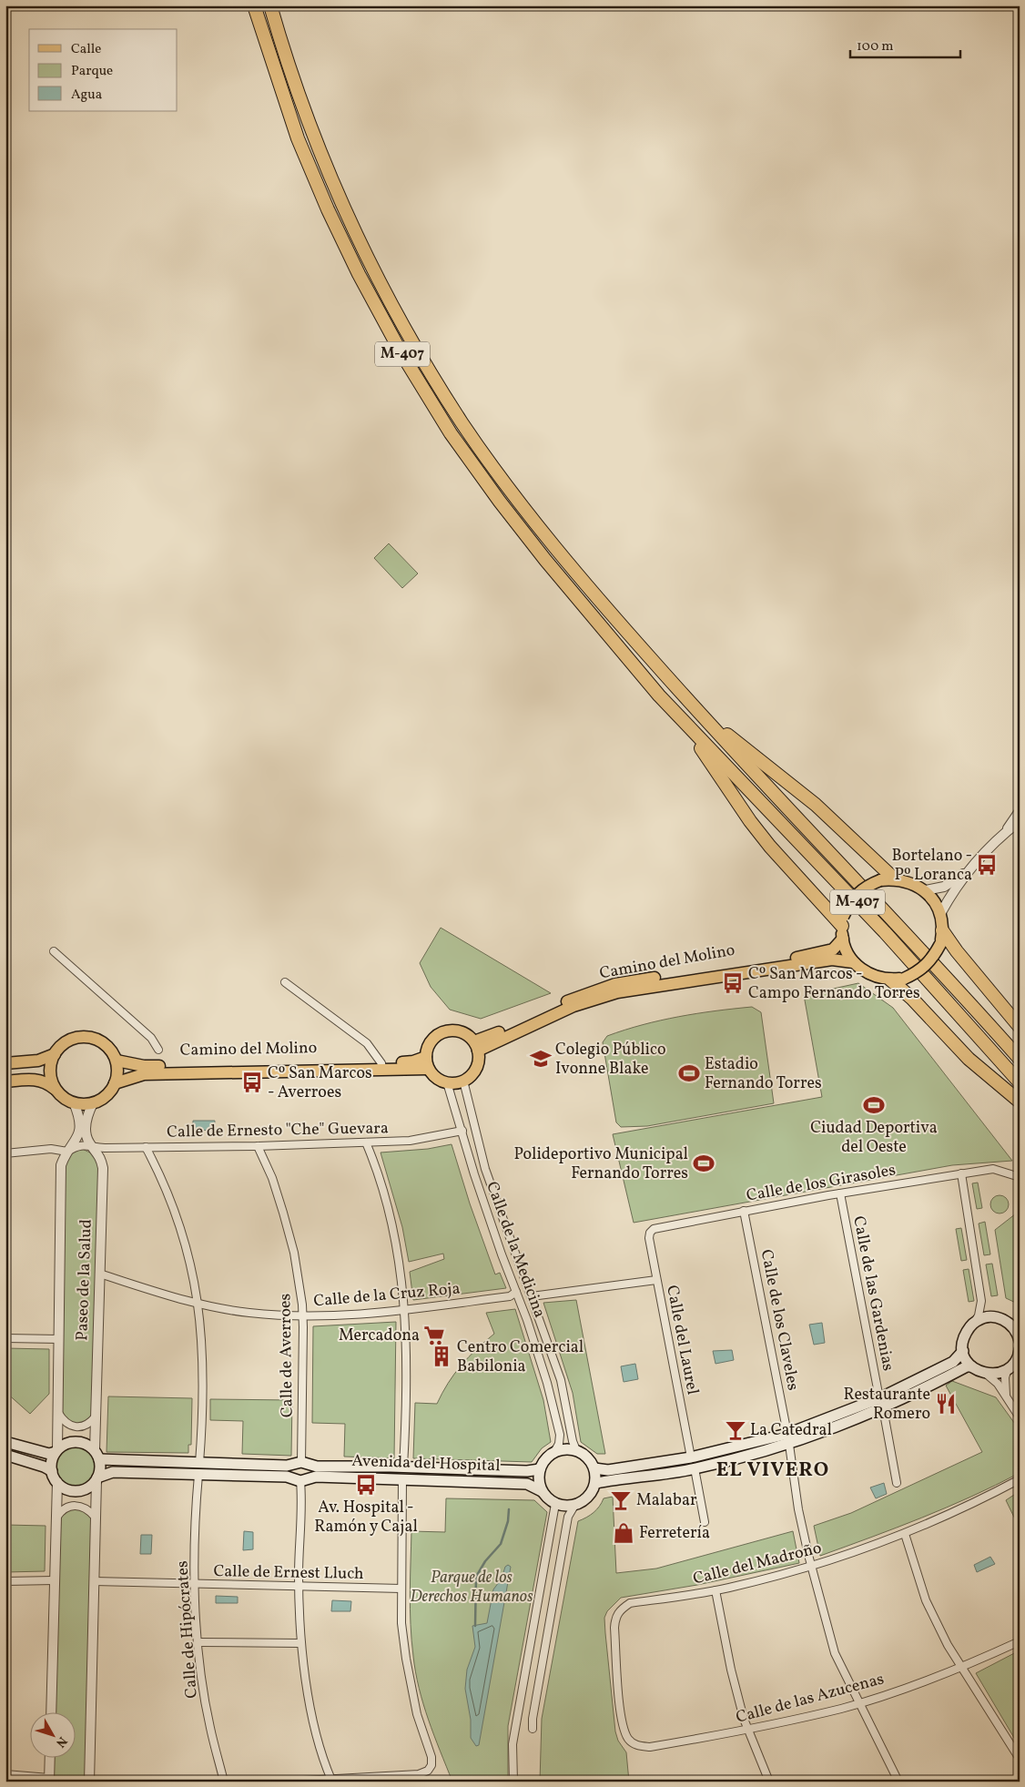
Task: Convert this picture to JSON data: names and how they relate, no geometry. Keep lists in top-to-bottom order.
{
  "streets": {
    "highway": ["M-407"],
    "main road": ["Camino del Molino", "Avenida del Hospital"],
    "street": [
      "Calle de Ernesto \"Che\" Guevara",
      "Calle de los Girasoles",
      "Calle de la Medicina",
      "Paseo de la Salud",
      "Calle de las Gardenias",
      "Calle de la Cruz Roja",
      "Calle de los Claveles",
      "Calle del Laurel",
      "Calle de Averroes",
      "Calle del Madroño",
      "Calle de Ernest Lluch",
      "Calle de Hipócrates",
      "Calle de las Azucenas"
    ]
  },
  "crossings": [
    ["Camino del Molino", "Calle de la Medicina"],
    ["Camino del Molino", "Paseo de la Salud"],
    ["Calle de Ernesto \"Che\" Guevara", "Calle de la Medicina"],
    ["Calle de Ernesto \"Che\" Guevara", "Paseo de la Salud"],
    ["Calle de Ernesto \"Che\" Guevara", "Calle de Averroes"],
    ["Calle de los Girasoles", "Calle de las Gardenias"],
    ["Calle de los Girasoles", "Calle de los Claveles"],
    ["Calle de los Girasoles", "Calle del Laurel"],
    ["Calle de la Medicina", "Calle de la Cruz Roja"],
    ["Calle de la Medicina", "Avenida del Hospital"],
    ["Paseo de la Salud", "Calle de la Cruz Roja"],
    ["Paseo de la Salud", "Avenida del Hospital"],
    ["Calle de la Cruz Roja", "Calle de Averroes"],
    ["Calle de Averroes", "Avenida del Hospital"],
    ["Avenida del Hospital", "Calle de Hipócrates"],
    ["Calle del Madroño", "Calle de las Azucenas"],
    ["Calle de Ernest Lluch", "Calle de Hipócrates"]
  ],
  "districts": ["EL VIVERO"],
  "parks": ["Parque de los Derechos Humanos"],
  "places": {
    "bus stop": [
      "Bortelano - Pº Loranca",
      "Cº San Marcos - Campo Fernando Torres",
      "Cº San Marcos - Averroes",
      "Av. Hospital - Ramón y Cajal"
    ],
    "school or university": ["Colegio Público Ivonne Blake"],
    "sports": ["Estadio Fernando Torres", "Ciudad Deportiva del Oeste", "Polideportivo Municipal Fernando Torres"],
    "supermarket": ["Mercadona"],
    "building": ["Centro Comercial Babilonia"],
    "restaurant": ["Restaurante Romero"],
    "bar": ["La Catedral", "Malabar"],
    "shop": ["Ferretería"]
  },
  "legend": ["Calle", "Parque", "Agua"],
  "scale_bar": "100 m",
  "north": "bottom right"
}
